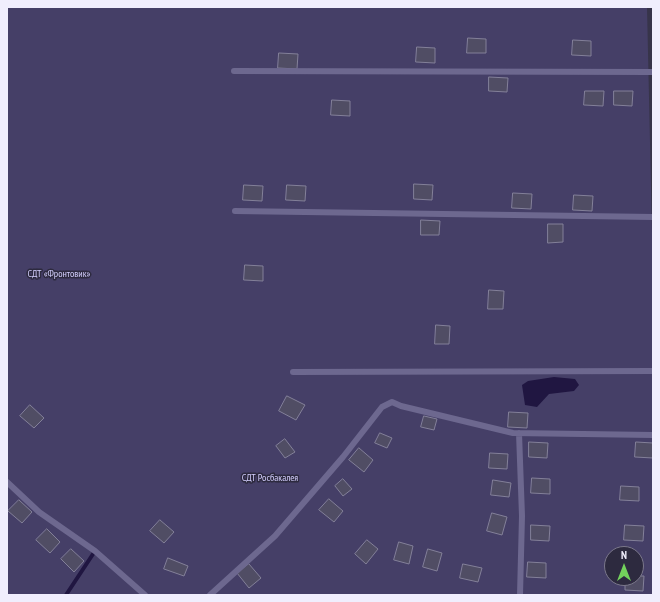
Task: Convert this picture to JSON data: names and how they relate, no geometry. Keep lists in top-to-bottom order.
{
  "parks": ["СДТ «Фронтовик»", "СДТ Росбакалея"],
  "north": "top"
}
